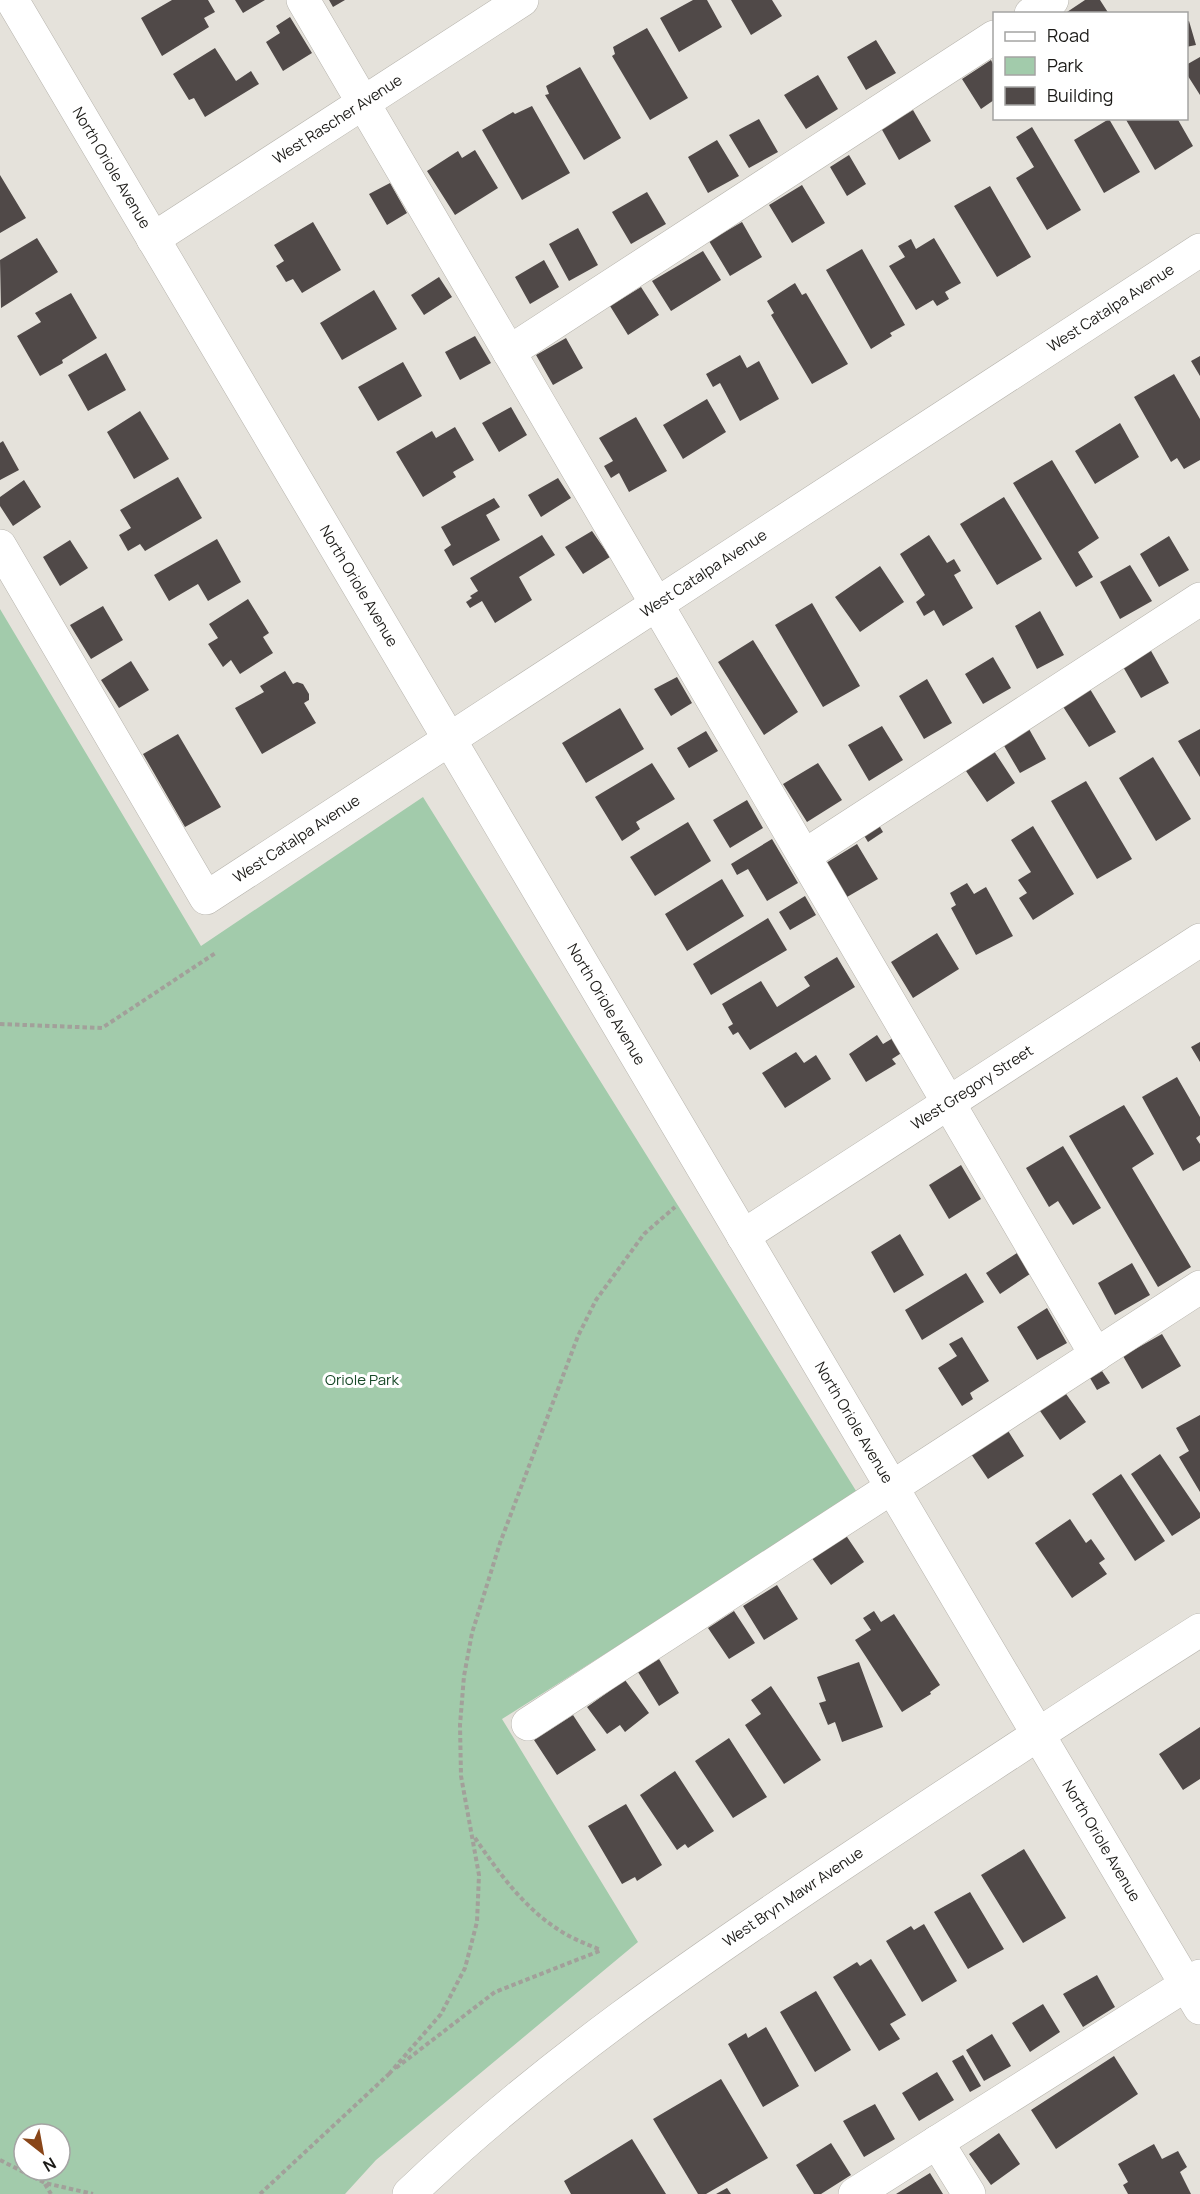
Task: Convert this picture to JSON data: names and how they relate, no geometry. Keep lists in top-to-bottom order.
{
  "streets": {
    "street": [
      "West Rascher Avenue",
      "North Oriole Avenue",
      "West Catalpa Avenue",
      "West Gregory Street",
      "West Bryn Mawr Avenue"
    ]
  },
  "crossings": [
    ["West Rascher Avenue", "North Oriole Avenue"],
    ["North Oriole Avenue", "West Catalpa Avenue"],
    ["North Oriole Avenue", "West Gregory Street"],
    ["North Oriole Avenue", "West Bryn Mawr Avenue"]
  ],
  "parks": ["Oriole Park"],
  "legend": ["Road", "Park", "Building"],
  "north": "bottom right"
}
